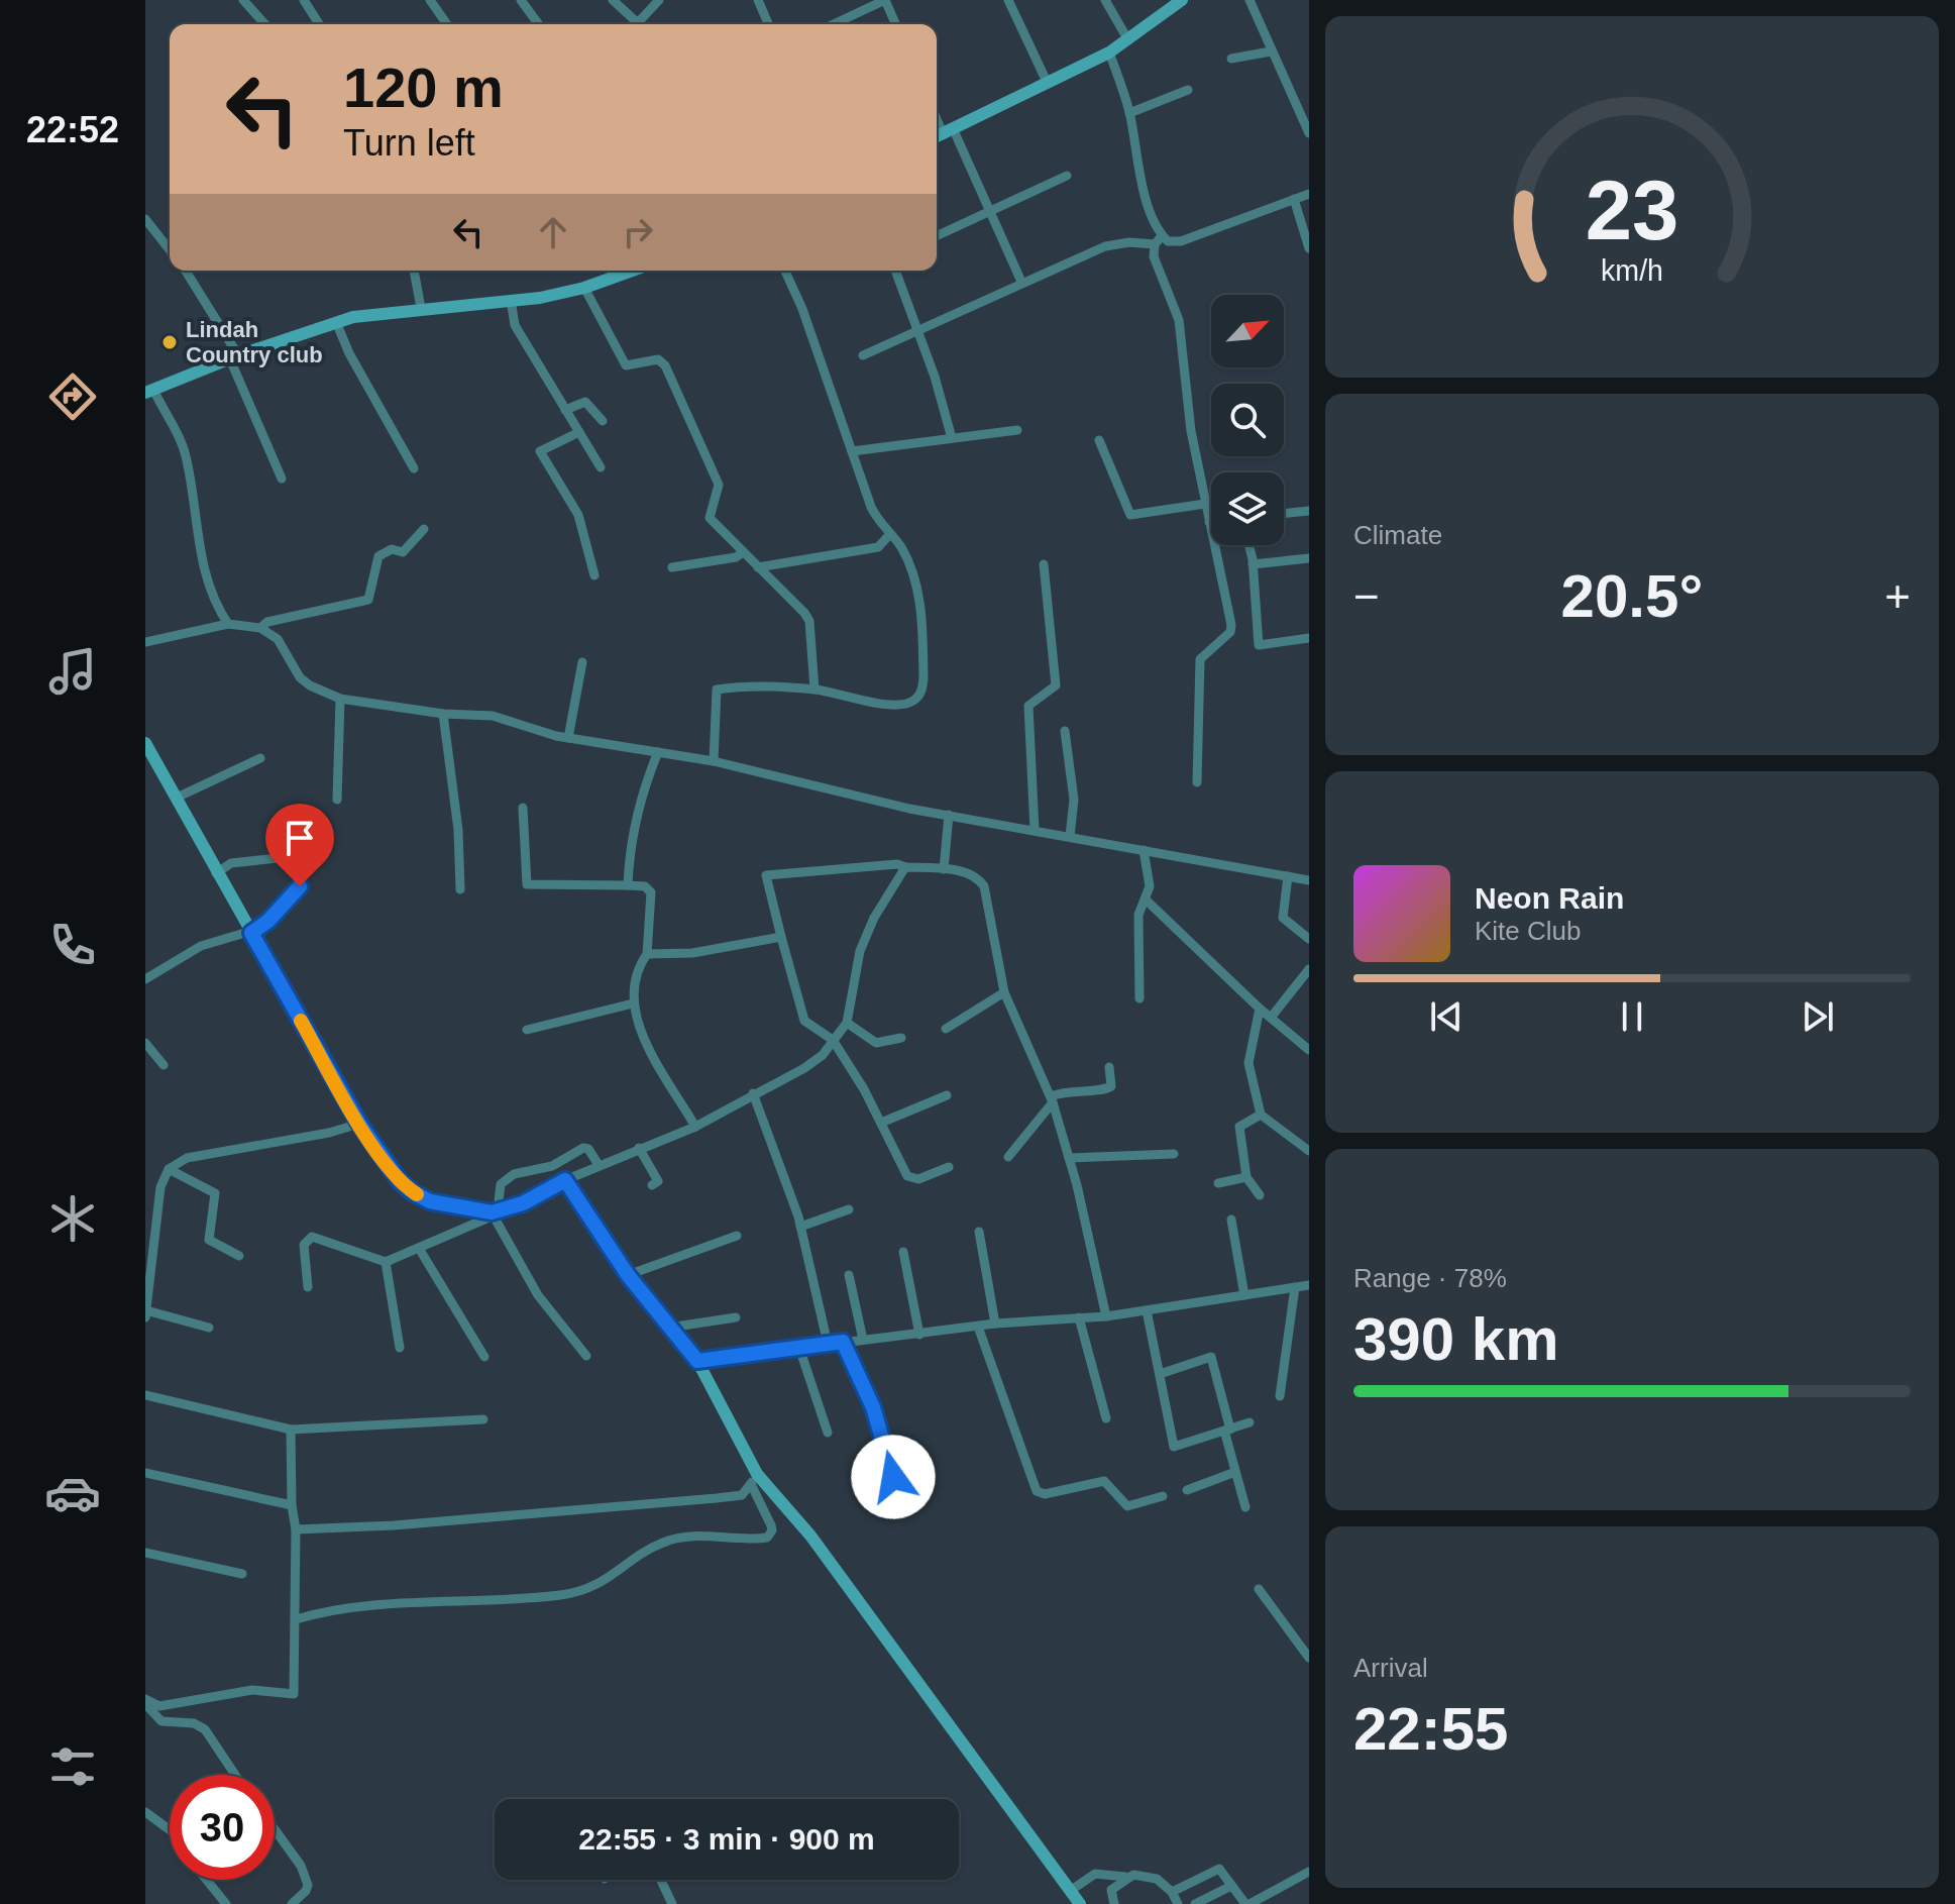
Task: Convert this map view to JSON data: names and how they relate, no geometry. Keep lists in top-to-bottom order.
{
  "places": ["Lindah Country club"],
  "north": "top right",
  "page": {
    "tabs": "22:52",
    "turn": ["120 m", "Turn left"],
    "tile": [
      "Climate",
      ["Range · 78%", "390 km"],
      ["Arrival", "22:55"]
    ],
    "heat": ["−", "20.5°", "+"],
    "song": ["Neon Rain", "Kite Club"],
    "limit": "30",
    "trip": "22:55 · 3 min · 900 m",
    "gauge": ["23", "km/h"]
  }
}
